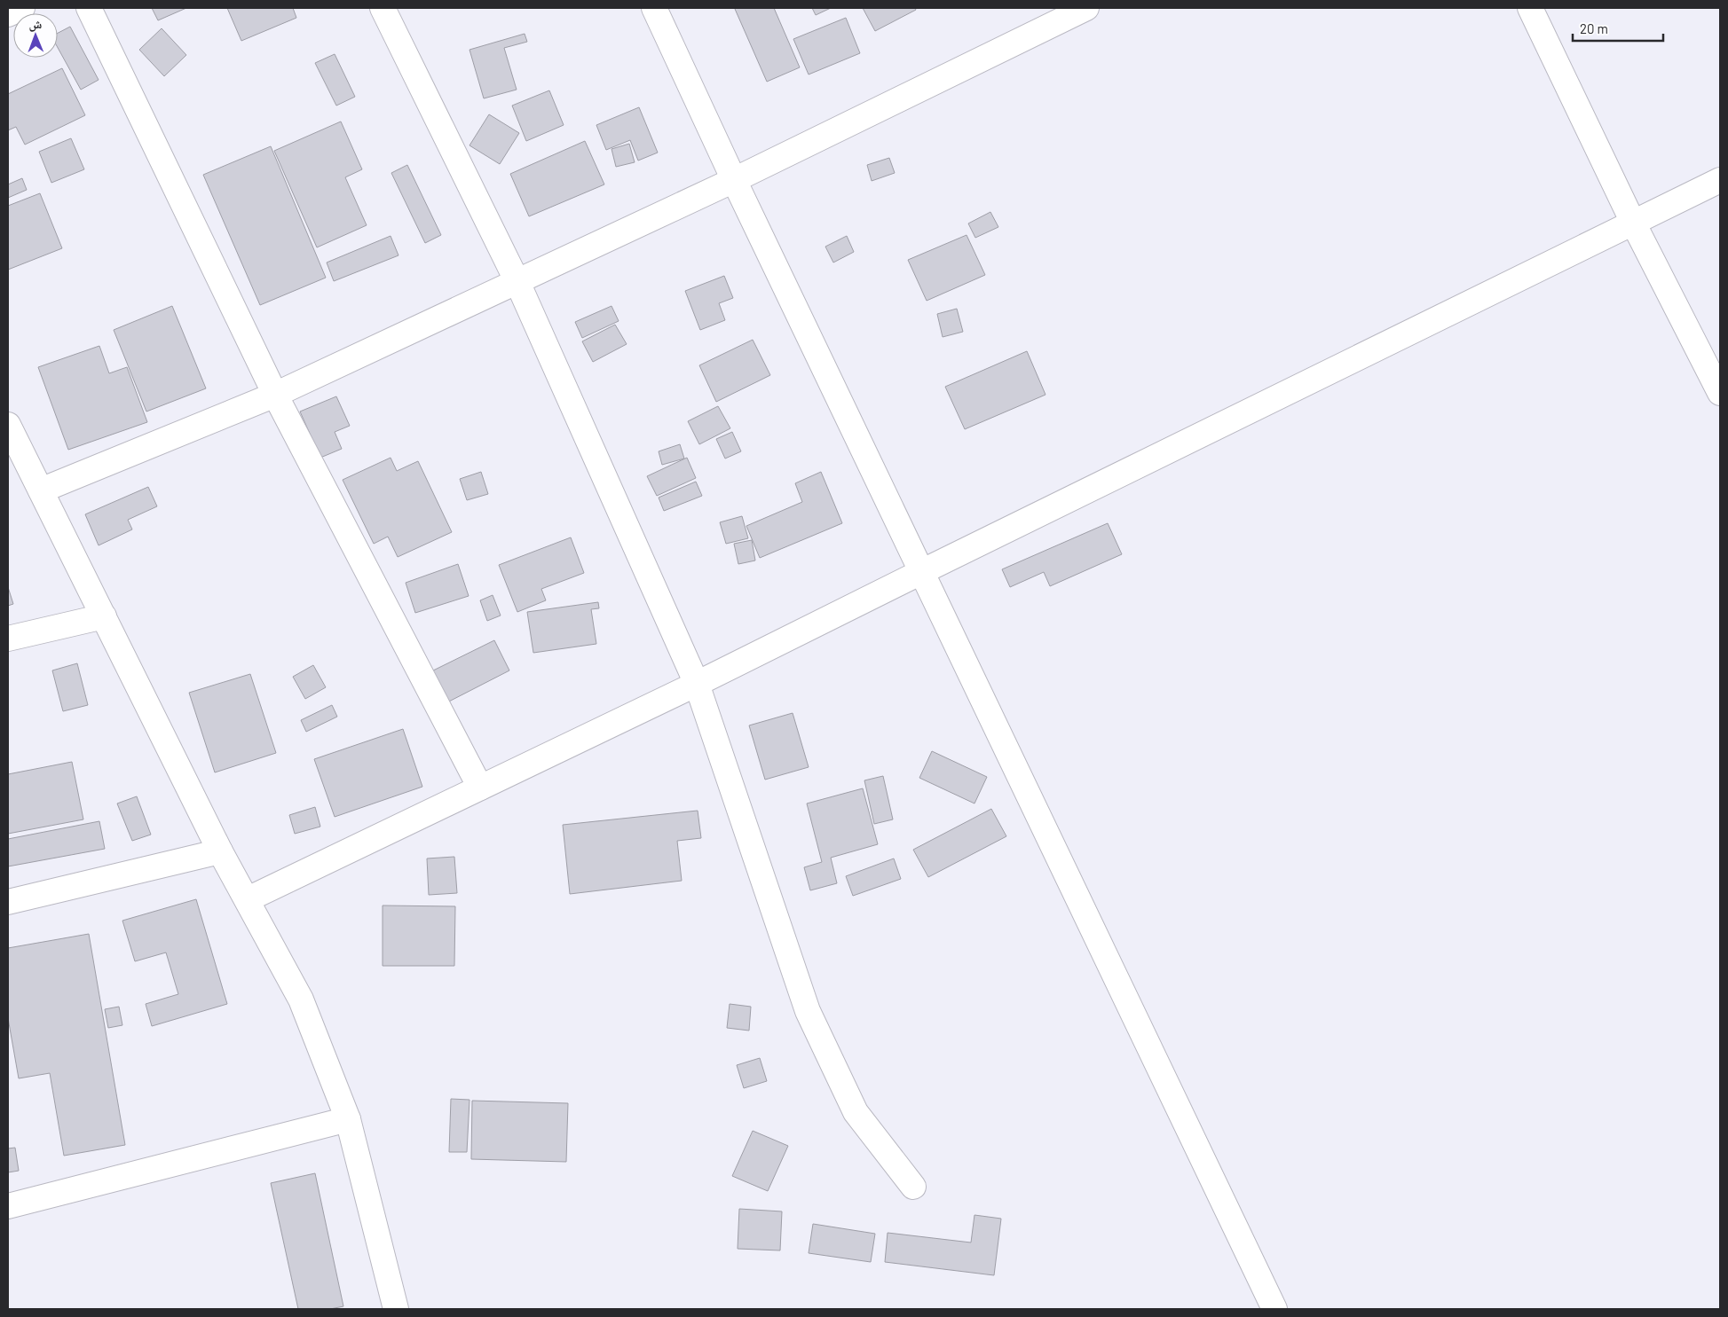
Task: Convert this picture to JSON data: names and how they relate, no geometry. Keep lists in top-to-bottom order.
{
  "scale_bar": "20 m",
  "north": "top"
}
